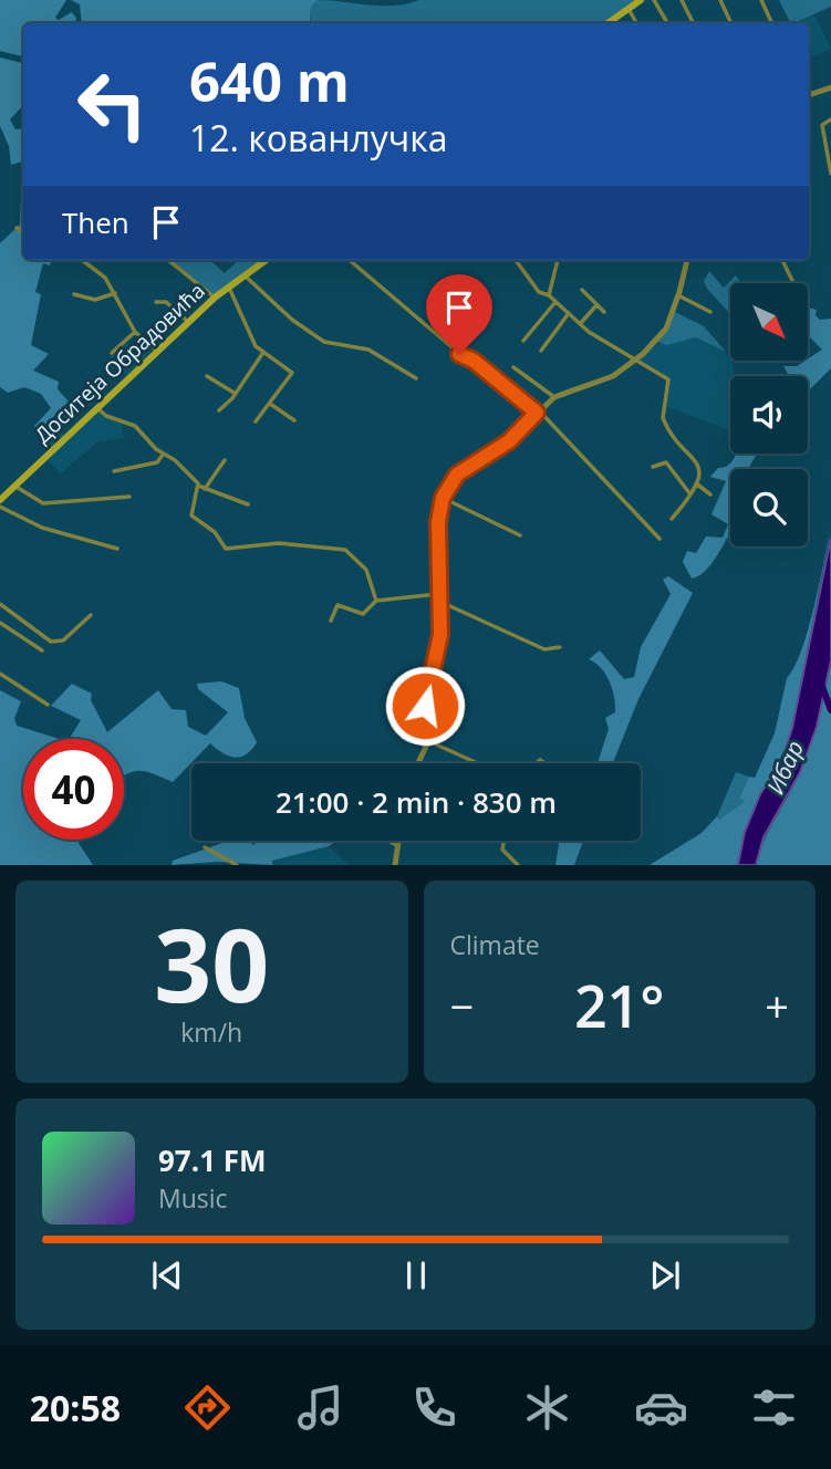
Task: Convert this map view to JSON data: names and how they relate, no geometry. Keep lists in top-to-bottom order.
{
  "streets": {
    "main road": ["Доситеја Обрадовића"]
  },
  "water": ["Ибар"],
  "north": "bottom right",
  "page": {
    "turn": ["640 m", "12. кованлучка"],
    "then": "Then",
    "limit": "40",
    "trip": "21:00 · 2 min · 830 m",
    "tile": [
      ["30", "km/h"],
      "Climate"
    ],
    "heat": ["−", "21°", "+"],
    "song": ["97.1 FM", "Music"],
    "tabs": "20:58"
  }
}
